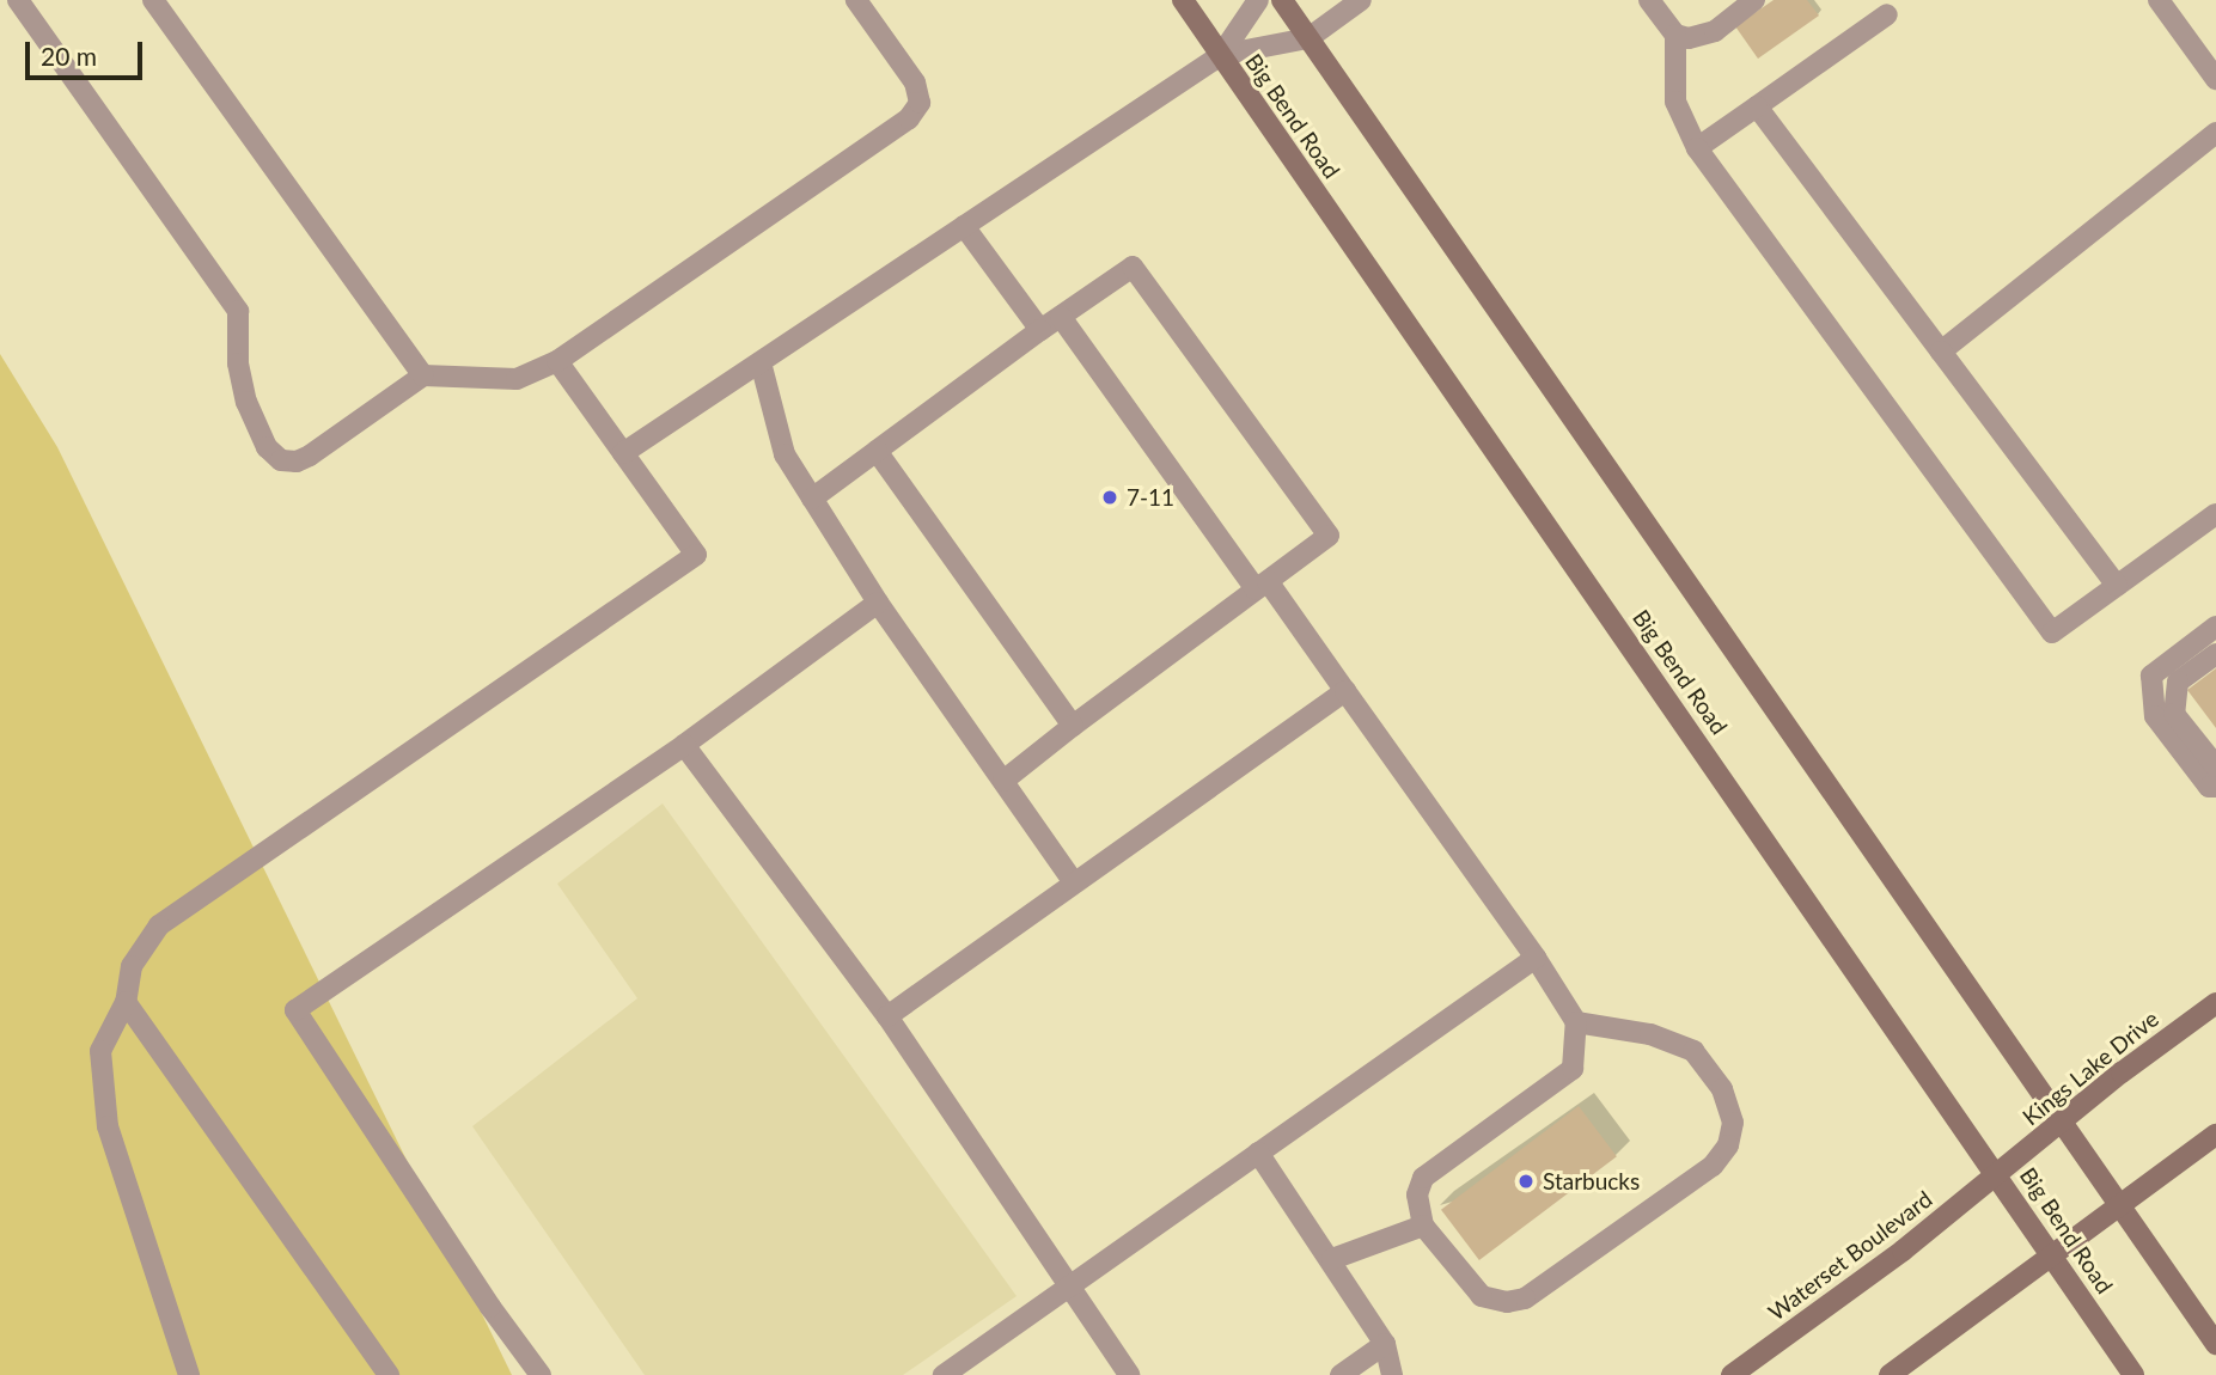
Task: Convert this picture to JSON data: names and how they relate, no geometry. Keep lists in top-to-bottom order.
{
  "streets": {
    "main road": ["Big Bend Road", "Kings Lake Drive", "Waterset Boulevard"]
  },
  "crossings": [
    ["Big Bend Road", "Kings Lake Drive"],
    ["Big Bend Road", "Waterset Boulevard"],
    ["Kings Lake Drive", "Waterset Boulevard"]
  ],
  "places": ["7-11", "Starbucks"],
  "scale_bar": "20 m"
}
